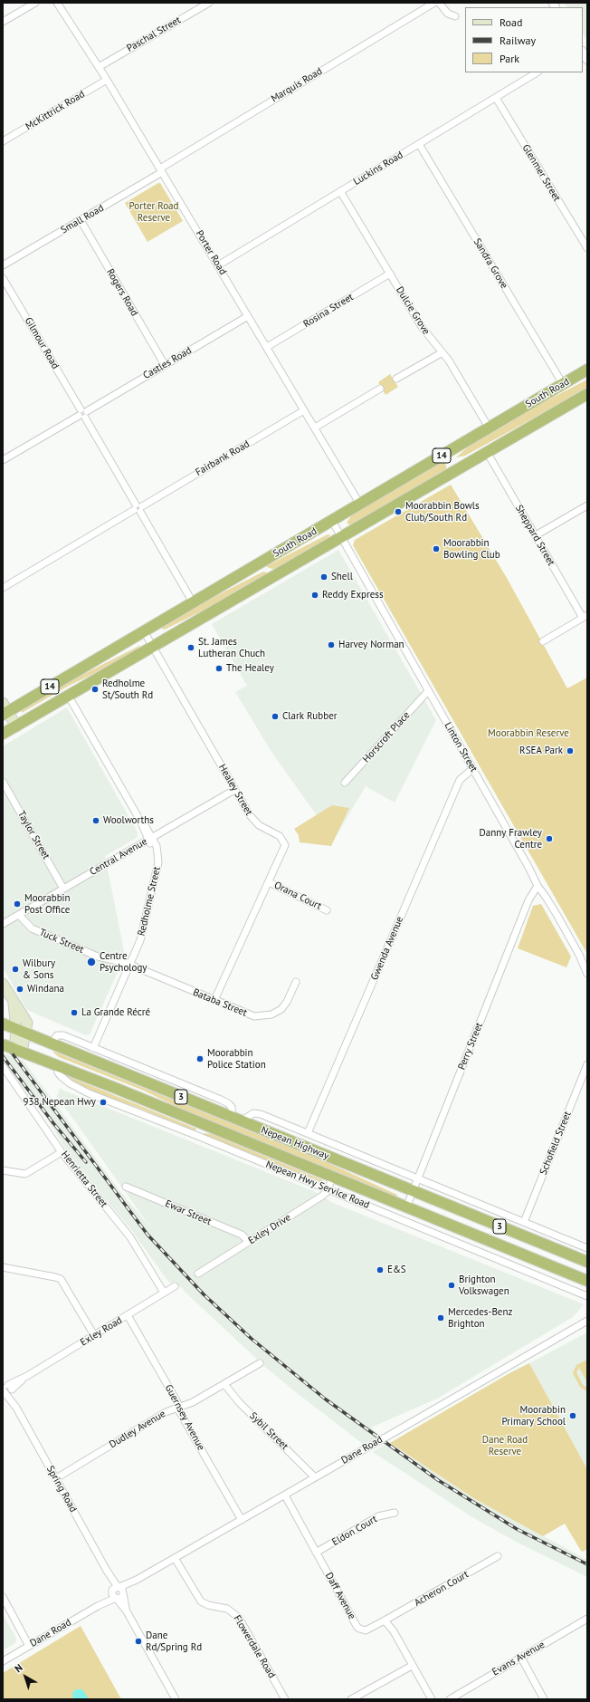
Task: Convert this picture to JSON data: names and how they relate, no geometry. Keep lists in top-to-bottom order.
{
  "streets": {
    "highway": [
      "South Road",
      "14",
      "3",
      "Nepean Highway"
    ],
    "street": [
      "Paschal Street",
      "Marquis Road",
      "McKittrick Road",
      "Luckins Road",
      "Glenmer Street",
      "Small Road",
      "Porter Road",
      "Sandra Grove",
      "Rogers Road",
      "Rosina Street",
      "Dulcie Grove",
      "Gilmour Road",
      "Castles Road",
      "Fairbank Road",
      "Sheppard Street",
      "Horscroft Place",
      "Linton Street",
      "Healey Street",
      "Taylor Street",
      "Central Avenue",
      "Orana Court",
      "Redholme Street",
      "Tuck Street",
      "Gwenda Avenue",
      "Bataba Street",
      "Perry Street",
      "Schofield Street",
      "Henrietta Street",
      "Nepean Hwy Service Road",
      "Ewar Street",
      "Exley Drive",
      "Exley Road",
      "Guernsey Avenue",
      "Dudley Avenue",
      "Sybil Street",
      "Dane Road",
      "Spring Road",
      "Eldon Court",
      "Acheron Court",
      "Daff Avenue",
      "Flowerdale Road",
      "Evans Avenue"
    ]
  },
  "crossings": [
    ["Paschal Street", "Porter Road"],
    ["Marquis Road", "Small Road"],
    ["Marquis Road", "Porter Road"],
    ["McKittrick Road", "Porter Road"],
    ["Luckins Road", "Glenmer Street"],
    ["Luckins Road", "Porter Road"],
    ["Luckins Road", "Sandra Grove"],
    ["Luckins Road", "Dulcie Grove"],
    ["Small Road", "Porter Road"],
    ["Small Road", "Rogers Road"],
    ["Porter Road", "Rosina Street"],
    ["Porter Road", "Castles Road"],
    ["Porter Road", "South Road"],
    ["Porter Road", "Fairbank Road"],
    ["Sandra Grove", "South Road"],
    ["Rogers Road", "Castles Road"],
    ["Rosina Street", "Dulcie Grove"],
    ["Dulcie Grove", "South Road"],
    ["Gilmour Road", "Castles Road"],
    ["Gilmour Road", "South Road"],
    ["Gilmour Road", "Fairbank Road"],
    ["South Road", "Sheppard Street"],
    ["South Road", "Linton Street"],
    ["South Road", "Healey Street"],
    ["South Road", "Redholme Street"],
    ["Horscroft Place", "Linton Street"],
    ["Linton Street", "Gwenda Avenue"],
    ["Linton Street", "Perry Street"],
    ["Healey Street", "Central Avenue"],
    ["Healey Street", "Orana Court"],
    ["Healey Street", "Bataba Street"],
    ["Taylor Street", "Central Avenue"],
    ["Central Avenue", "Redholme Street"],
    ["Central Avenue", "Tuck Street"],
    ["Redholme Street", "Tuck Street"],
    ["Redholme Street", "Bataba Street"],
    ["Tuck Street", "Bataba Street"],
    ["Perry Street", "Nepean Highway"],
    ["Nepean Highway", "Nepean Hwy Service Road"],
    ["Nepean Highway", "Exley Drive"],
    ["Henrietta Street", "Exley Road"],
    ["Nepean Hwy Service Road", "Exley Drive"],
    ["Ewar Street", "Exley Drive"],
    ["Exley Road", "Guernsey Avenue"],
    ["Exley Road", "Spring Road"],
    ["Guernsey Avenue", "Dudley Avenue"],
    ["Guernsey Avenue", "Dane Road"],
    ["Dudley Avenue", "Sybil Street"],
    ["Dudley Avenue", "Spring Road"],
    ["Sybil Street", "Dane Road"],
    ["Dane Road", "Spring Road"],
    ["Dane Road", "Daff Avenue"],
    ["Dane Road", "Flowerdale Road"],
    ["Eldon Court", "Daff Avenue"],
    ["Acheron Court", "Daff Avenue"]
  ],
  "parks": ["Porter Road Reserve", "Moorabbin Reserve", "Dane Road Reserve"],
  "places": [
    "Moorabbin Bowls Club/South Rd",
    "Moorabbin Bowling Club",
    "Shell",
    "Reddy Express",
    "Harvey Norman",
    "St. James Lutheran Chuch",
    "The Healey",
    "Redholme St/South Rd",
    "Clark Rubber",
    "RSEA Park",
    "Woolworths",
    "Danny Frawley Centre",
    "Moorabbin Post Office",
    "Centre Psychology",
    "Wilbury & Sons",
    "Windana",
    "La Grande Récré",
    "Moorabbin Police Station",
    "938 Nepean Hwy",
    "E&S",
    "Brighton Volkswagen",
    "Mercedes-Benz Brighton",
    "Moorabbin Primary School",
    "Dane Rd/Spring Rd"
  ],
  "legend": ["Road", "Railway", "Park"],
  "north": "top left"
}
